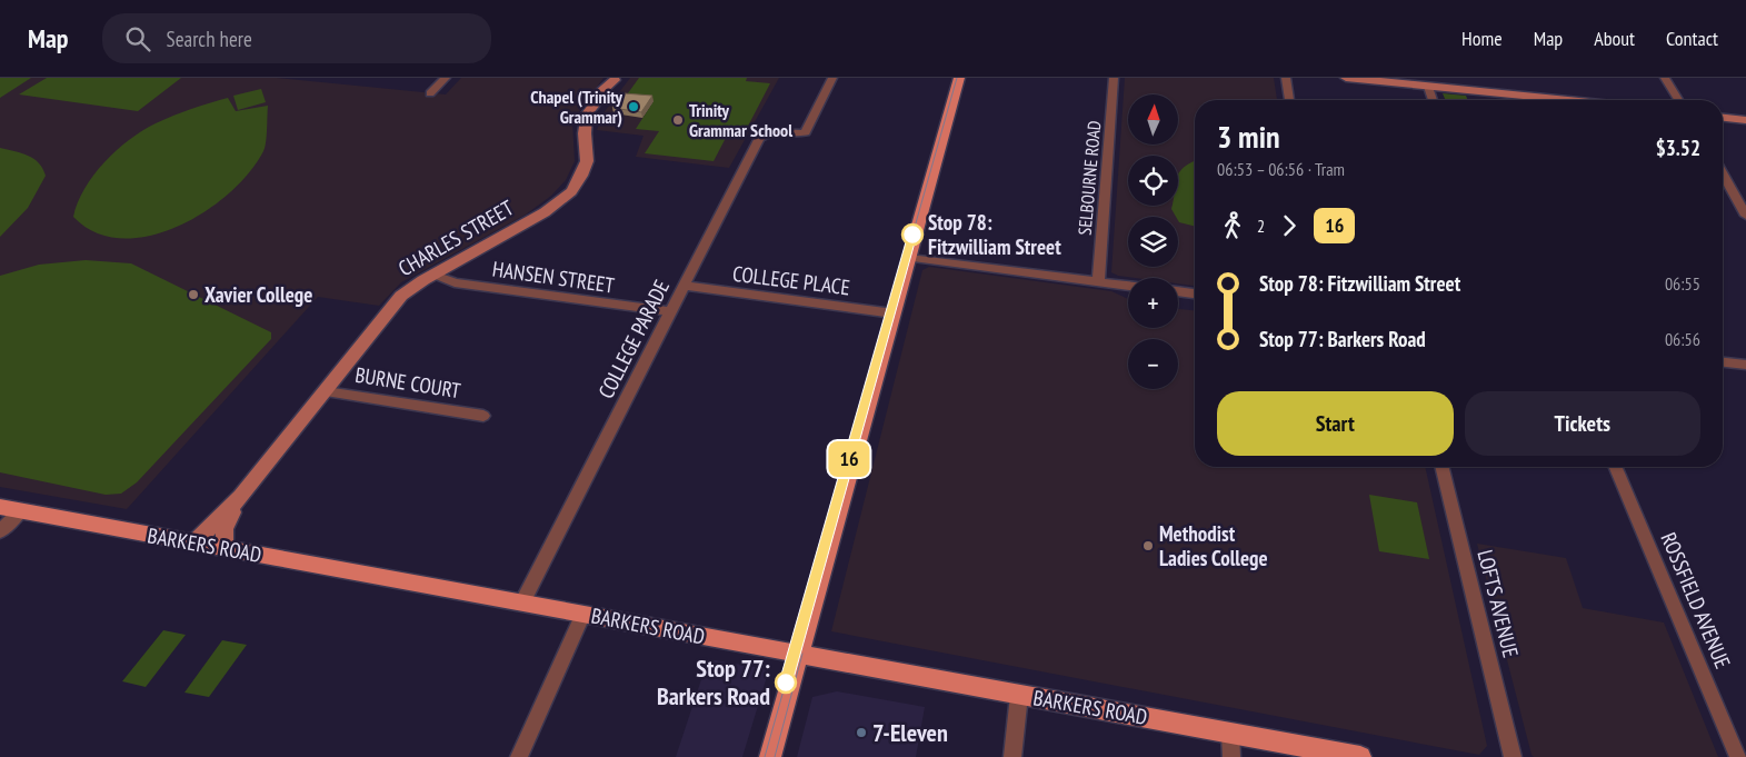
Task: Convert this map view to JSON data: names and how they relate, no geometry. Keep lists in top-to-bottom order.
{
  "streets": {
    "main road": ["BARKERS ROAD"],
    "street": [
      "SELBOURNE ROAD",
      "CHARLES STREET",
      "HANSEN STREET",
      "COLLEGE PLACE",
      "COLLEGE PARADE",
      "BURNE COURT",
      "ROSSFIELD AVENUE",
      "LOFTS AVENUE"
    ]
  },
  "crossings": [
    ["CHARLES STREET", "HANSEN STREET"],
    ["CHARLES STREET", "BURNE COURT"],
    ["CHARLES STREET", "BARKERS ROAD"],
    ["HANSEN STREET", "COLLEGE PARADE"],
    ["COLLEGE PLACE", "COLLEGE PARADE"],
    ["COLLEGE PARADE", "BARKERS ROAD"]
  ],
  "places": [
    "Chapel (Trinity Grammar)",
    "Trinity Grammar School",
    "Stop 78: Fitzwilliam Street",
    "Xavier College",
    "Methodist Ladies College",
    "Stop 77: Barkers Road",
    "7-Eleven"
  ],
  "lines": ["tram line 16"],
  "north": "top",
  "page": {
    "header": "Map",
    "search": "Search here",
    "nav": [
      "Home",
      "Map",
      "About",
      "Contact"
    ],
    "on_map": "16",
    "map_buttons": ["+", "−"],
    "heading": ["3 min", "06:53 – 06:56 · Tram", "$3.52"],
    "legs": ["2", "16"],
    "list": [
      {
        "name": "Stop 78: Fitzwilliam Street",
        "value": "06:55"
      },
      {
        "name": "Stop 77: Barkers Road",
        "value": "06:56"
      }
    ],
    "buttons": ["Start", "Tickets"]
  }
}
